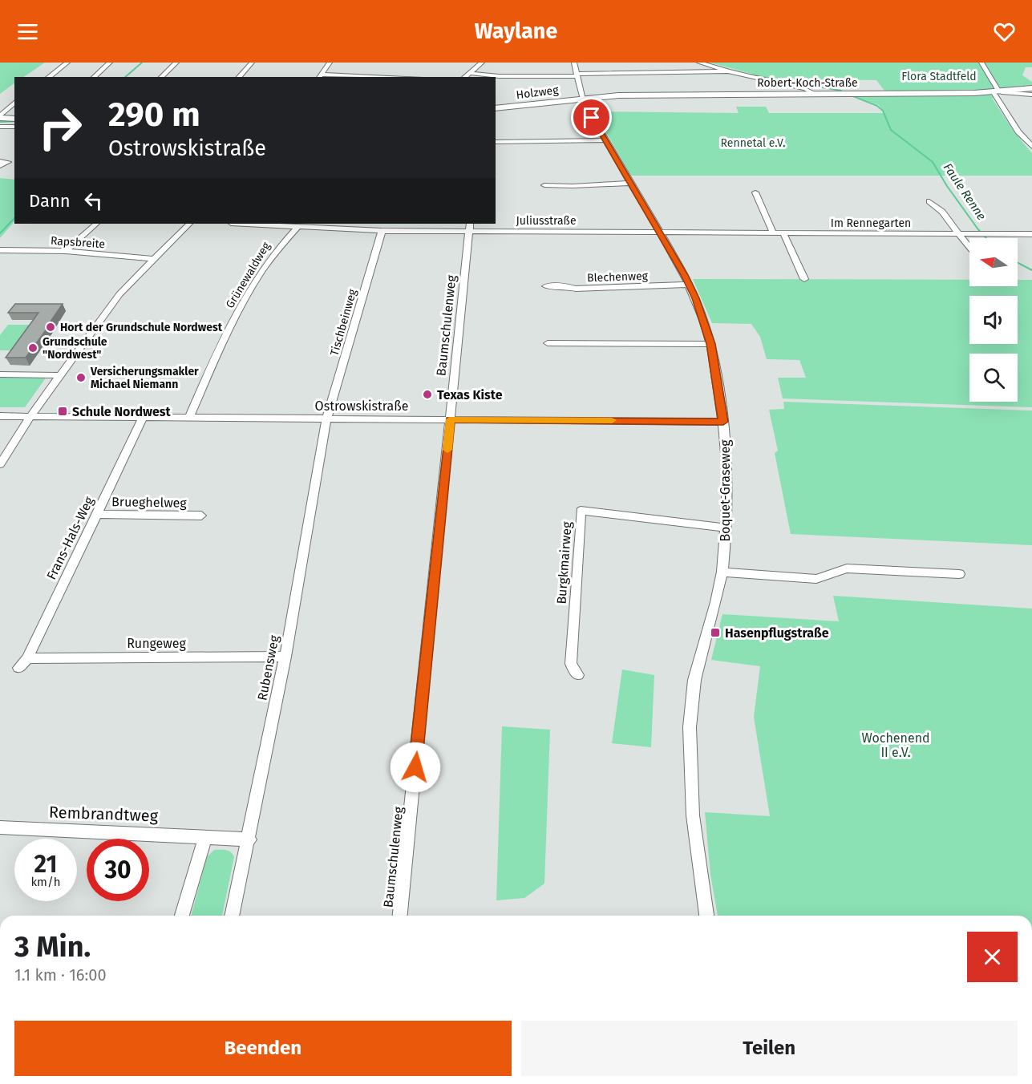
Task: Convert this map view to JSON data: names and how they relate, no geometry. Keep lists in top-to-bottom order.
{
  "streets": {
    "street": [
      "Robert-Koch-Straße",
      "Holzweg",
      "Juliusstraße",
      "Im Rennegarten",
      "Rapsbreite",
      "Grünewaldweg",
      "Blechenweg",
      "Tischbeinweg",
      "Baumschulenweg",
      "Ostrowskistraße",
      "Boquet-Graseweg",
      "Brueghelweg",
      "Frans-Hals-Weg",
      "Burgkmairweg",
      "Rungeweg",
      "Rubensweg",
      "Rembrandtweg"
    ]
  },
  "crossings": [
    ["Robert-Koch-Straße", "Holzweg"],
    ["Robert-Koch-Straße", "Boquet-Graseweg"],
    ["Holzweg", "Boquet-Graseweg"],
    ["Juliusstraße", "Im Rennegarten"],
    ["Juliusstraße", "Grünewaldweg"],
    ["Juliusstraße", "Tischbeinweg"],
    ["Juliusstraße", "Baumschulenweg"],
    ["Juliusstraße", "Boquet-Graseweg"],
    ["Im Rennegarten", "Boquet-Graseweg"],
    ["Grünewaldweg", "Ostrowskistraße"],
    ["Blechenweg", "Boquet-Graseweg"],
    ["Tischbeinweg", "Ostrowskistraße"],
    ["Tischbeinweg", "Rubensweg"],
    ["Baumschulenweg", "Ostrowskistraße"],
    ["Ostrowskistraße", "Boquet-Graseweg"],
    ["Ostrowskistraße", "Frans-Hals-Weg"],
    ["Ostrowskistraße", "Rubensweg"],
    ["Boquet-Graseweg", "Burgkmairweg"],
    ["Brueghelweg", "Frans-Hals-Weg"],
    ["Frans-Hals-Weg", "Rungeweg"],
    ["Rungeweg", "Rubensweg"],
    ["Rubensweg", "Rembrandtweg"]
  ],
  "water": ["Faule Renne"],
  "parks": ["Flora Stadtfeld", "Rennetal e.V.", "Wochenend II e.V."],
  "places": {
    "other": [
      "Hort der Grundschule Nordwest",
      "Grundschule \"Nordwest\"",
      "Versicherungsmakler Michael Niemann",
      "Texas Kiste"
    ],
    "transit": ["Schule Nordwest", "Hasenpflugstraße"]
  },
  "north": "left",
  "page": {
    "header": "Waylane",
    "turn": ["290 m", "Ostrowskistraße"],
    "then": "Dann",
    "speed": "21 km/h",
    "limit": "30",
    "heading": ["3 Min.", "1.1 km · 16:00"],
    "buttons": ["Beenden", "Teilen"]
  }
}
